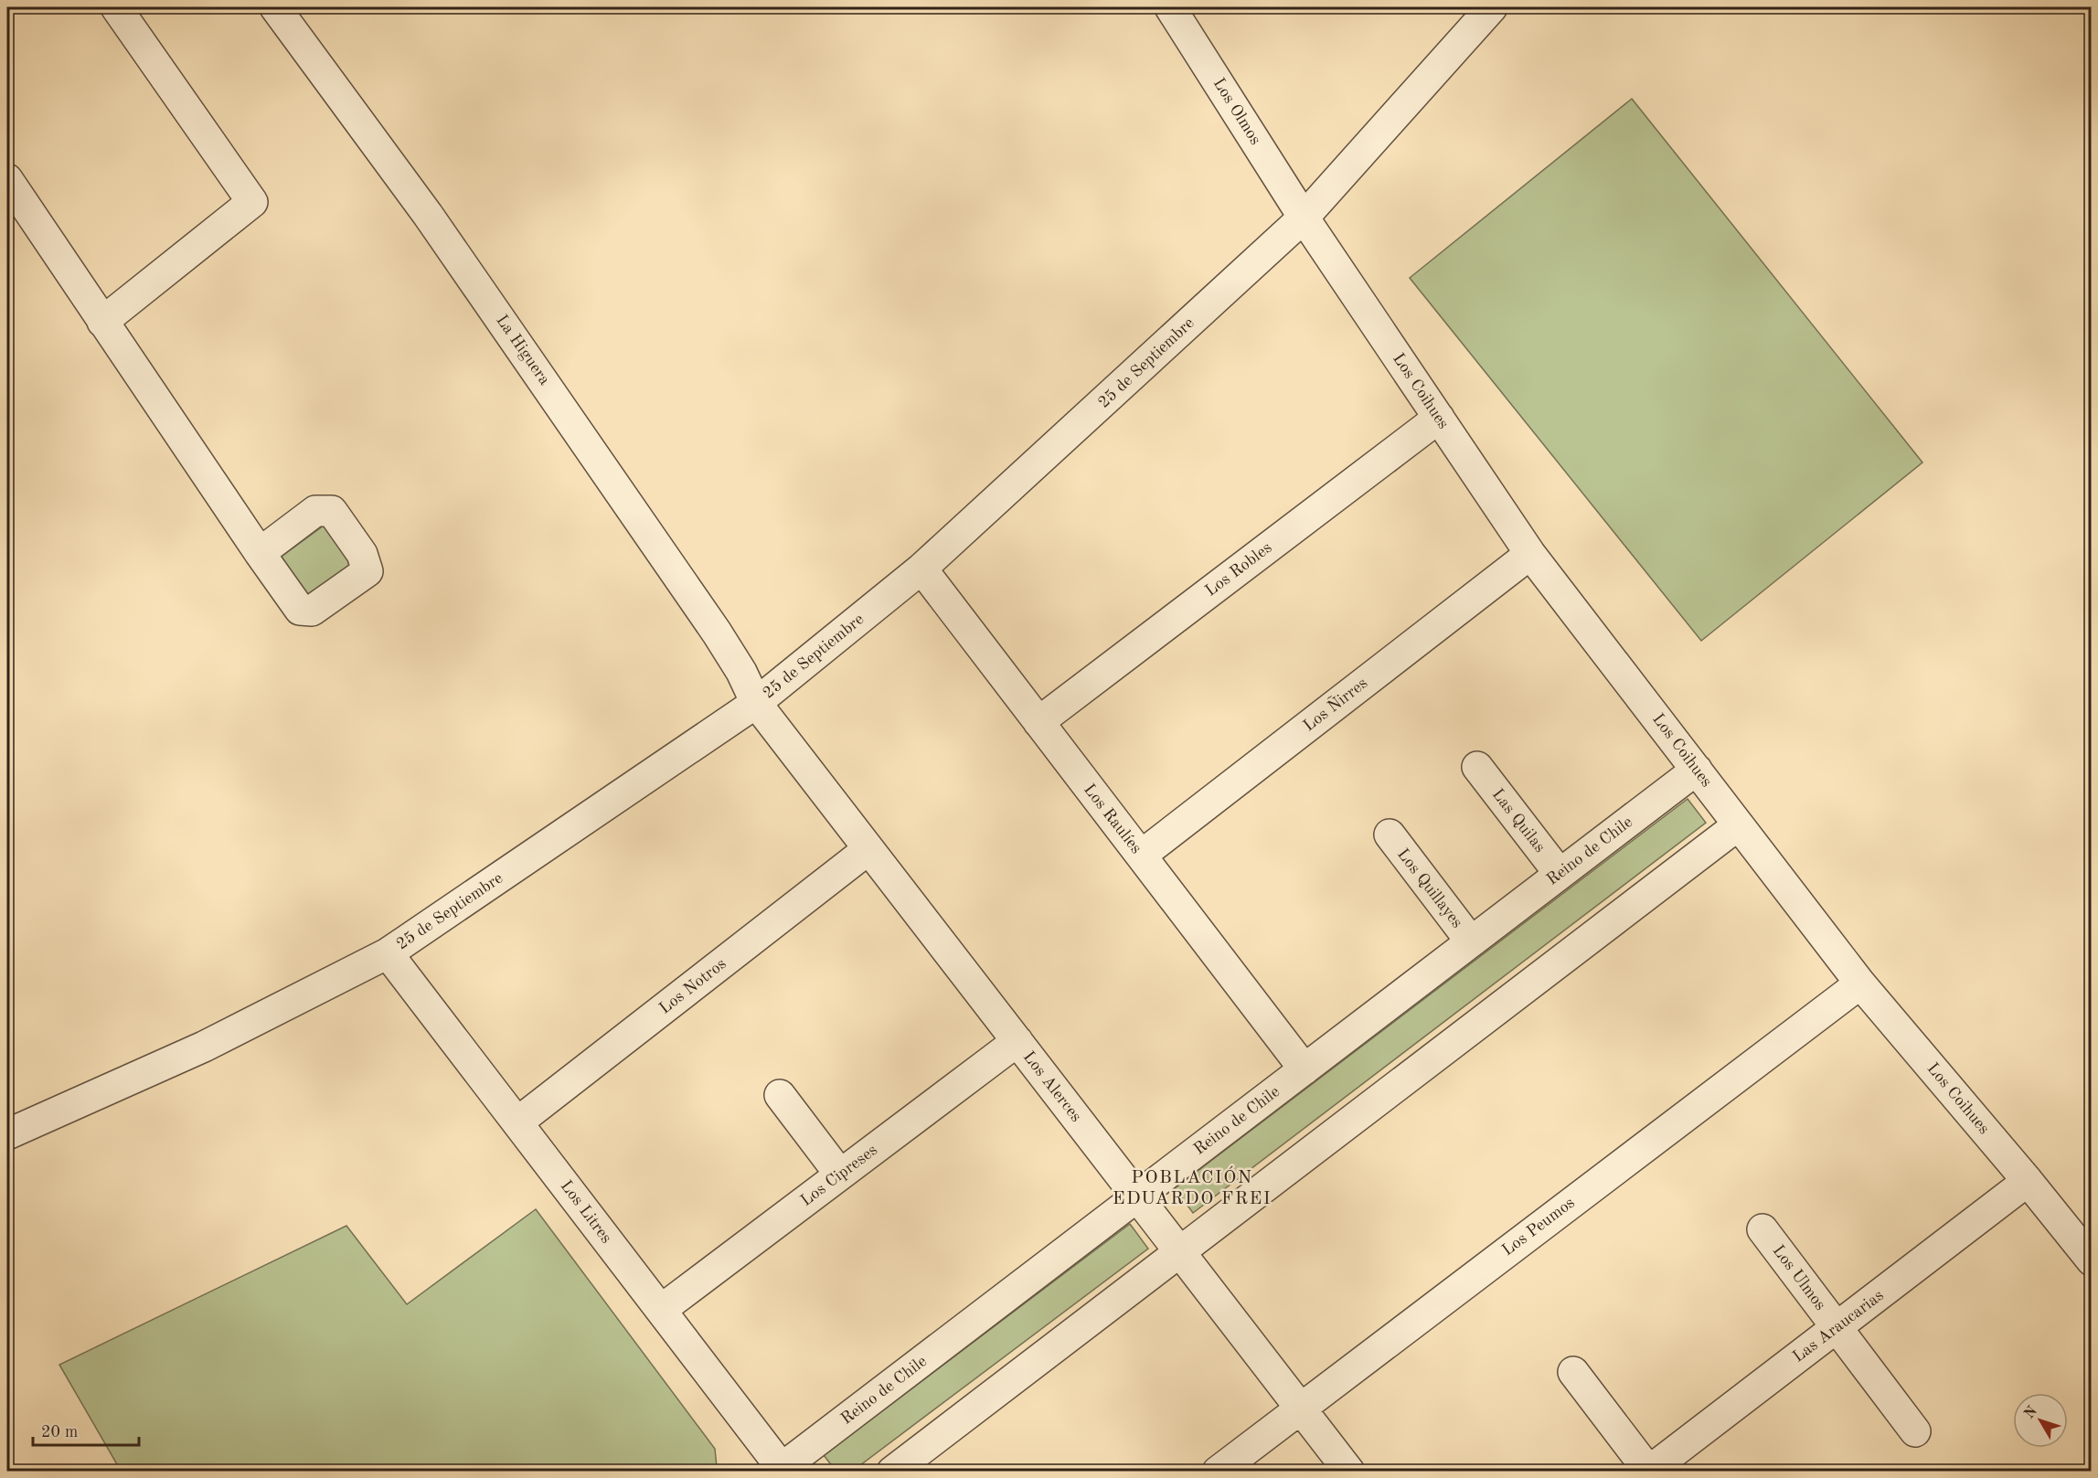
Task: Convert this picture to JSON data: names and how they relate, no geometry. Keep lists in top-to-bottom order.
{
  "streets": {
    "street": [
      "Los Olmos",
      "La Higuera",
      "25 de Septiembre",
      "Los Coihues",
      "Los Robles",
      "Los Ñirres",
      "Los Raulíes",
      "Las Quilas",
      "Reino de Chile",
      "Los Quillayes",
      "Los Notros",
      "Los Alerces",
      "Los Cipreses",
      "Los Litres",
      "Los Peumos",
      "Los Ulmos",
      "Las Araucarias"
    ]
  },
  "crossings": [
    ["Los Olmos", "25 de Septiembre"],
    ["Los Olmos", "Los Coihues"],
    ["La Higuera", "25 de Septiembre"],
    ["La Higuera", "Los Alerces"],
    ["25 de Septiembre", "Los Coihues"],
    ["25 de Septiembre", "Los Raulíes"],
    ["25 de Septiembre", "Los Alerces"],
    ["25 de Septiembre", "Los Litres"],
    ["Los Coihues", "Los Robles"],
    ["Los Coihues", "Los Ñirres"],
    ["Los Coihues", "Reino de Chile"],
    ["Los Coihues", "Los Peumos"],
    ["Los Coihues", "Las Araucarias"],
    ["Los Robles", "Los Raulíes"],
    ["Los Ñirres", "Los Raulíes"],
    ["Los Raulíes", "Reino de Chile"],
    ["Las Quilas", "Reino de Chile"],
    ["Reino de Chile", "Los Quillayes"],
    ["Reino de Chile", "Los Alerces"],
    ["Reino de Chile", "Los Litres"],
    ["Los Notros", "Los Alerces"],
    ["Los Notros", "Los Litres"],
    ["Los Alerces", "Los Cipreses"],
    ["Los Alerces", "Los Peumos"],
    ["Los Cipreses", "Los Litres"],
    ["Los Ulmos", "Las Araucarias"]
  ],
  "districts": ["POBLACIÓN EDUARDO FREI"],
  "scale_bar": "20 m",
  "north": "top left"
}
